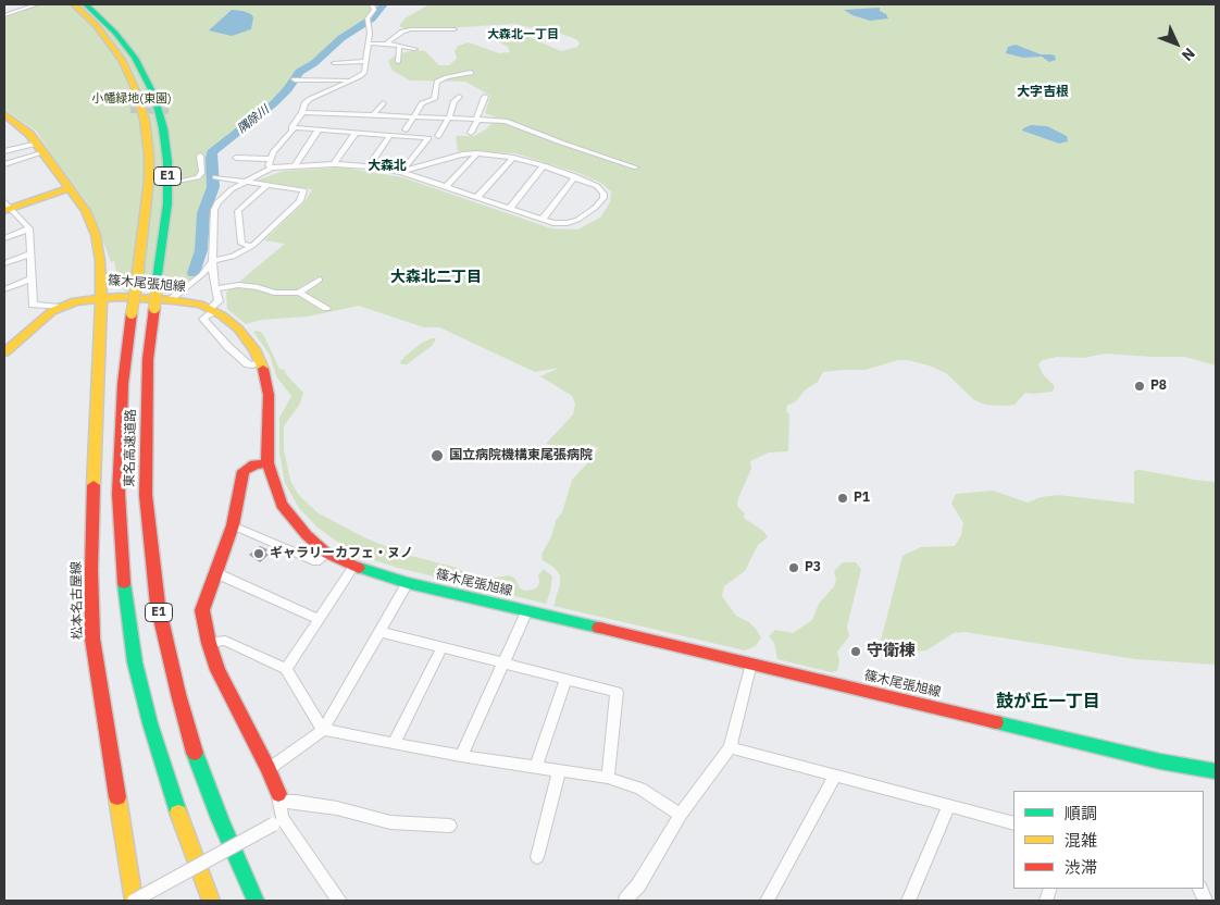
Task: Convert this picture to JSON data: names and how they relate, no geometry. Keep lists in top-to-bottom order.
{
  "streets": {
    "main road": [
      "E1",
      "篠木尾張旭線",
      "東名高速道路",
      "松本名古屋線"
    ]
  },
  "crossings": [
    ["篠木尾張旭線", "松本名古屋線"]
  ],
  "districts": [
    "大森北一丁目",
    "大字吉根",
    "大森北",
    "大森北二丁目",
    "鼓が丘一丁目"
  ],
  "water": ["隅除川"],
  "parks": ["小幡緑地(東園)"],
  "places": [
    "P8",
    "国立病院機構東尾張病院",
    "P1",
    "ギャラリーカフェ・ヌノ",
    "P3",
    "守衛棟"
  ],
  "legend": ["順調", "混雑", "渋滞"],
  "north": "bottom right"
}
